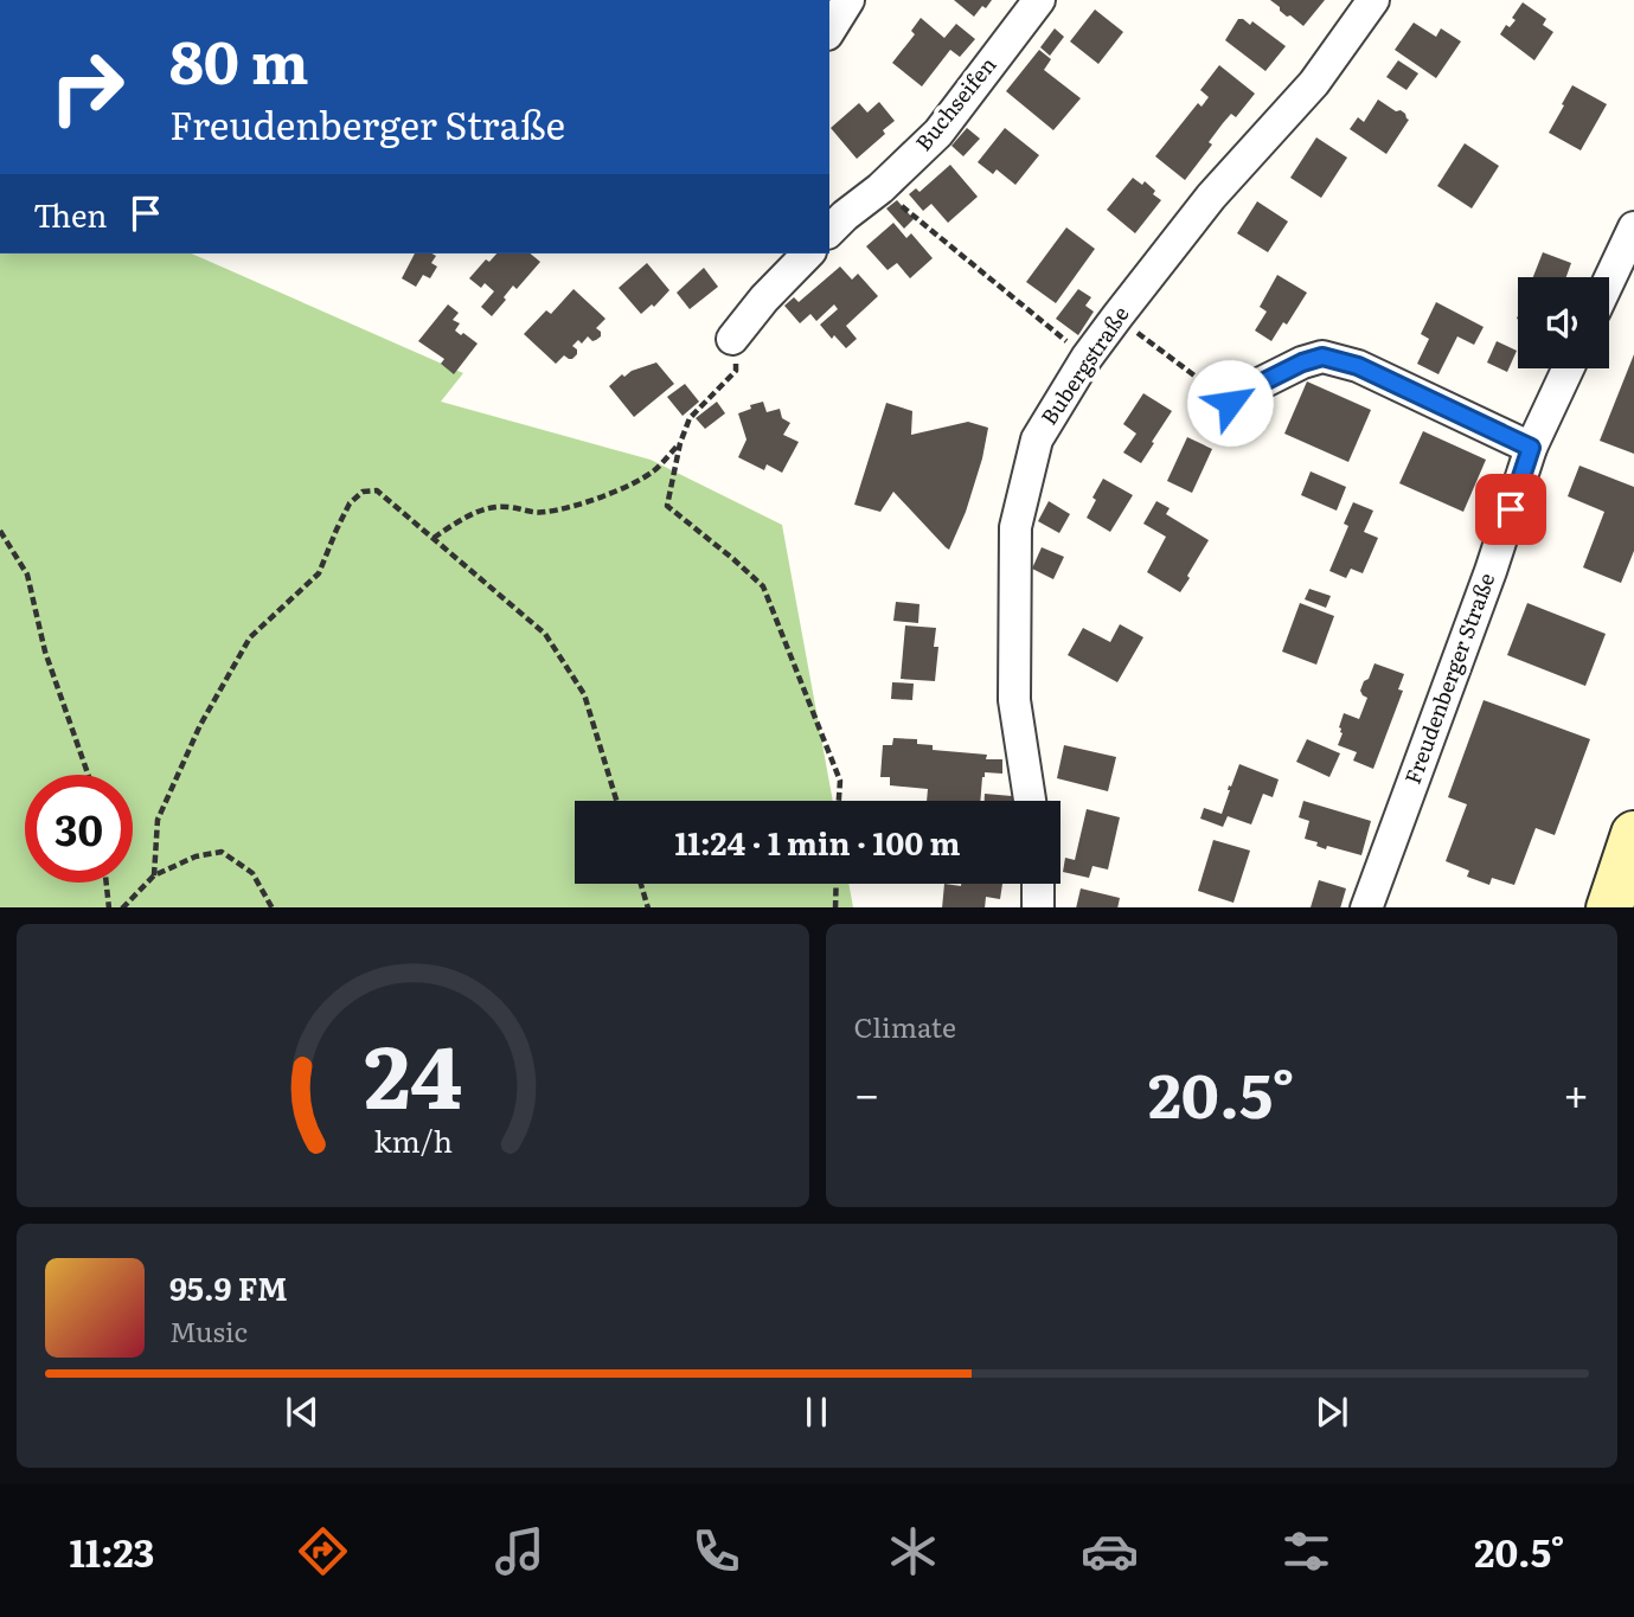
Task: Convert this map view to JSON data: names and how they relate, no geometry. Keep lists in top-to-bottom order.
{
  "streets": {
    "street": ["Buchseifen", "Bubergstraße", "Freudenberger Straße"]
  },
  "page": {
    "turn": ["80 m", "Freudenberger Straße"],
    "then": "Then",
    "limit": "30",
    "trip": "11:24 · 1 min · 100 m",
    "tile": "Climate",
    "heat": ["−", "20.5°", "+"],
    "song": ["95.9 FM", "Music"],
    "tabs": ["11:23", "20.5°"],
    "gauge": ["24", "km/h"]
  }
}
